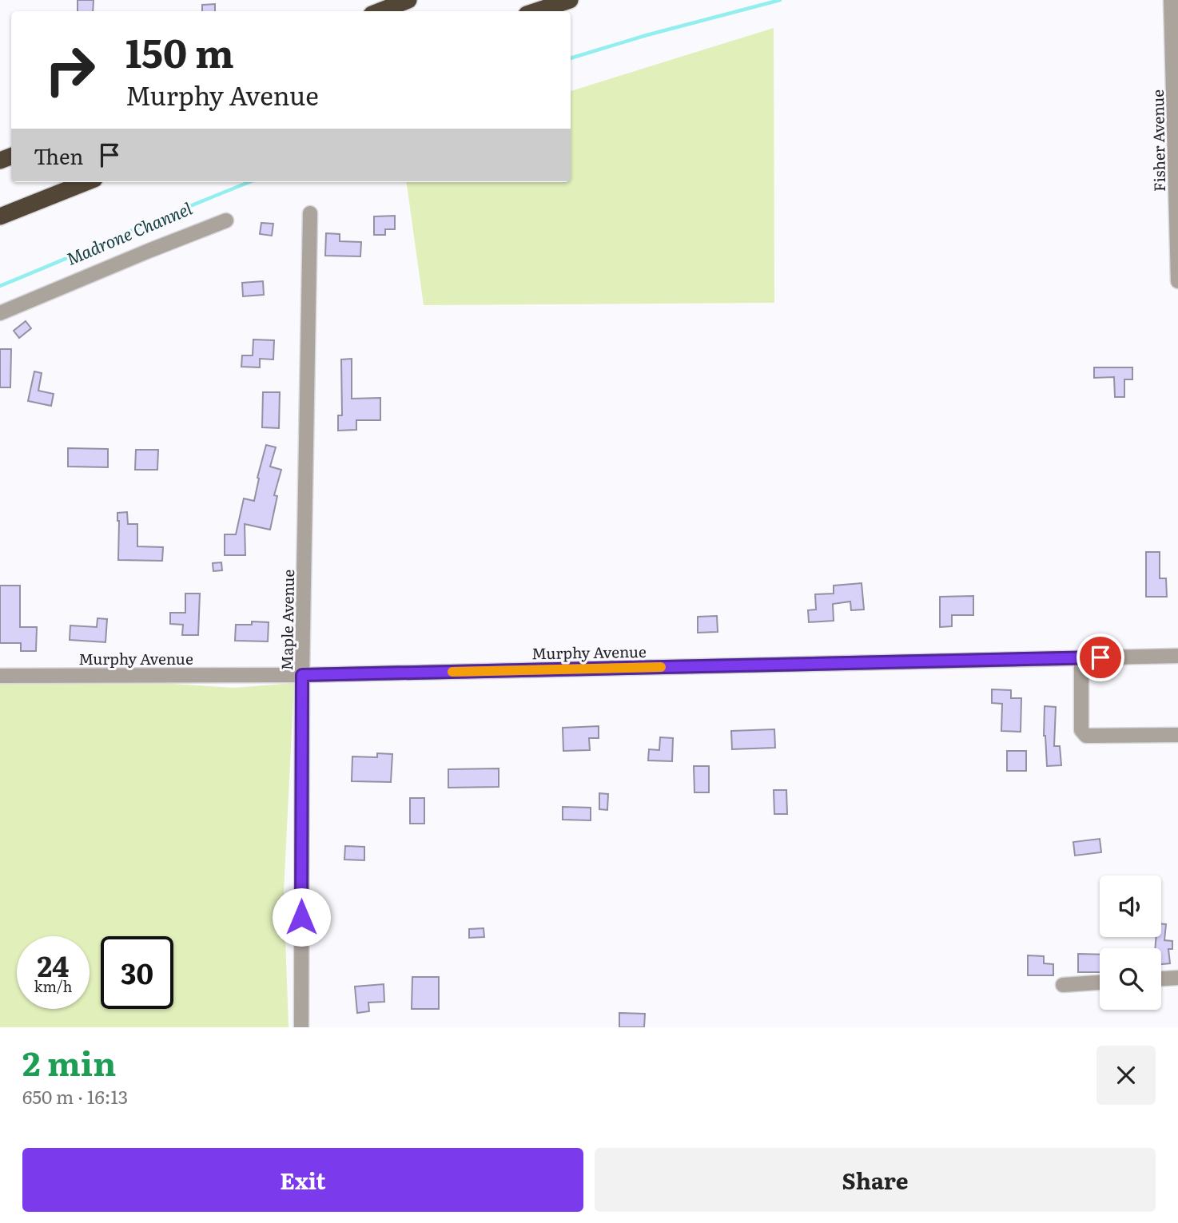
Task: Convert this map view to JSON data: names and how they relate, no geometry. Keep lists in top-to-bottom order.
{
  "streets": {
    "street": ["Fisher Avenue", "Maple Avenue", "Murphy Avenue"]
  },
  "crossings": [
    ["Maple Avenue", "Murphy Avenue"]
  ],
  "water": ["Madrone Channel"],
  "page": {
    "turn": ["150 m", "Murphy Avenue"],
    "then": "Then",
    "speed": "24 km/h",
    "limit": "30",
    "heading": ["2 min", "650 m · 16:13"],
    "buttons": ["Exit", "Share"]
  }
}
